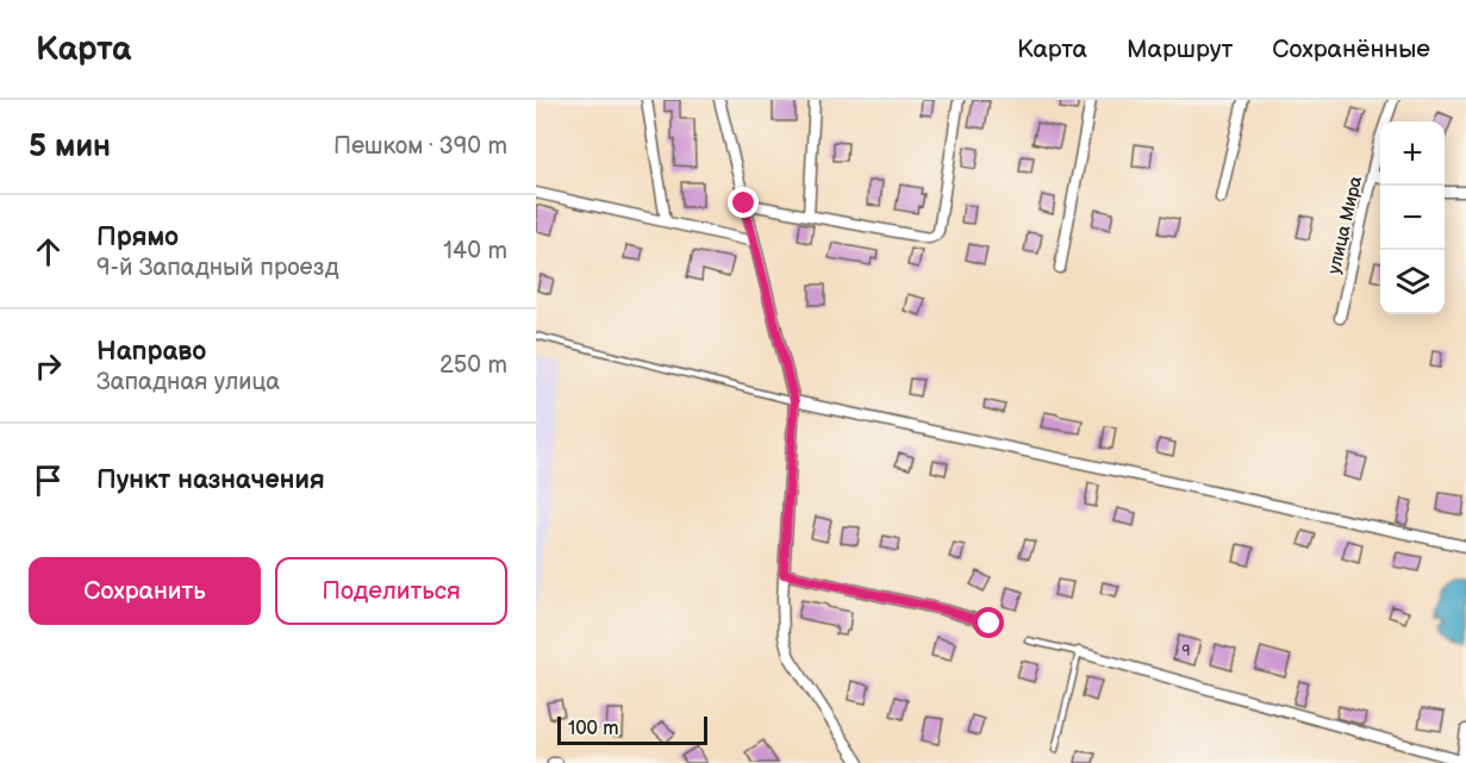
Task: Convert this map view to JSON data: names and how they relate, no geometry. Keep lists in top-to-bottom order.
{
  "streets": {
    "street": ["улица Мира"]
  },
  "house_numbers": ["9"],
  "scale_bar": "100 m",
  "page": {
    "header": "Карта",
    "nav": ["Карта", "Маршрут", "Сохранённые"],
    "heading": ["5 мин", "Пешком · 390 m"],
    "map_buttons": ["+", "−"],
    "list": [
      ["Прямо", "9-й Западный проезд", "140 m"],
      ["Направо", "Западная улица", "250 m"],
      "Пункт назначения"
    ],
    "buttons": ["Сохранить", "Поделиться"],
    "scale": "100 m"
  }
}
